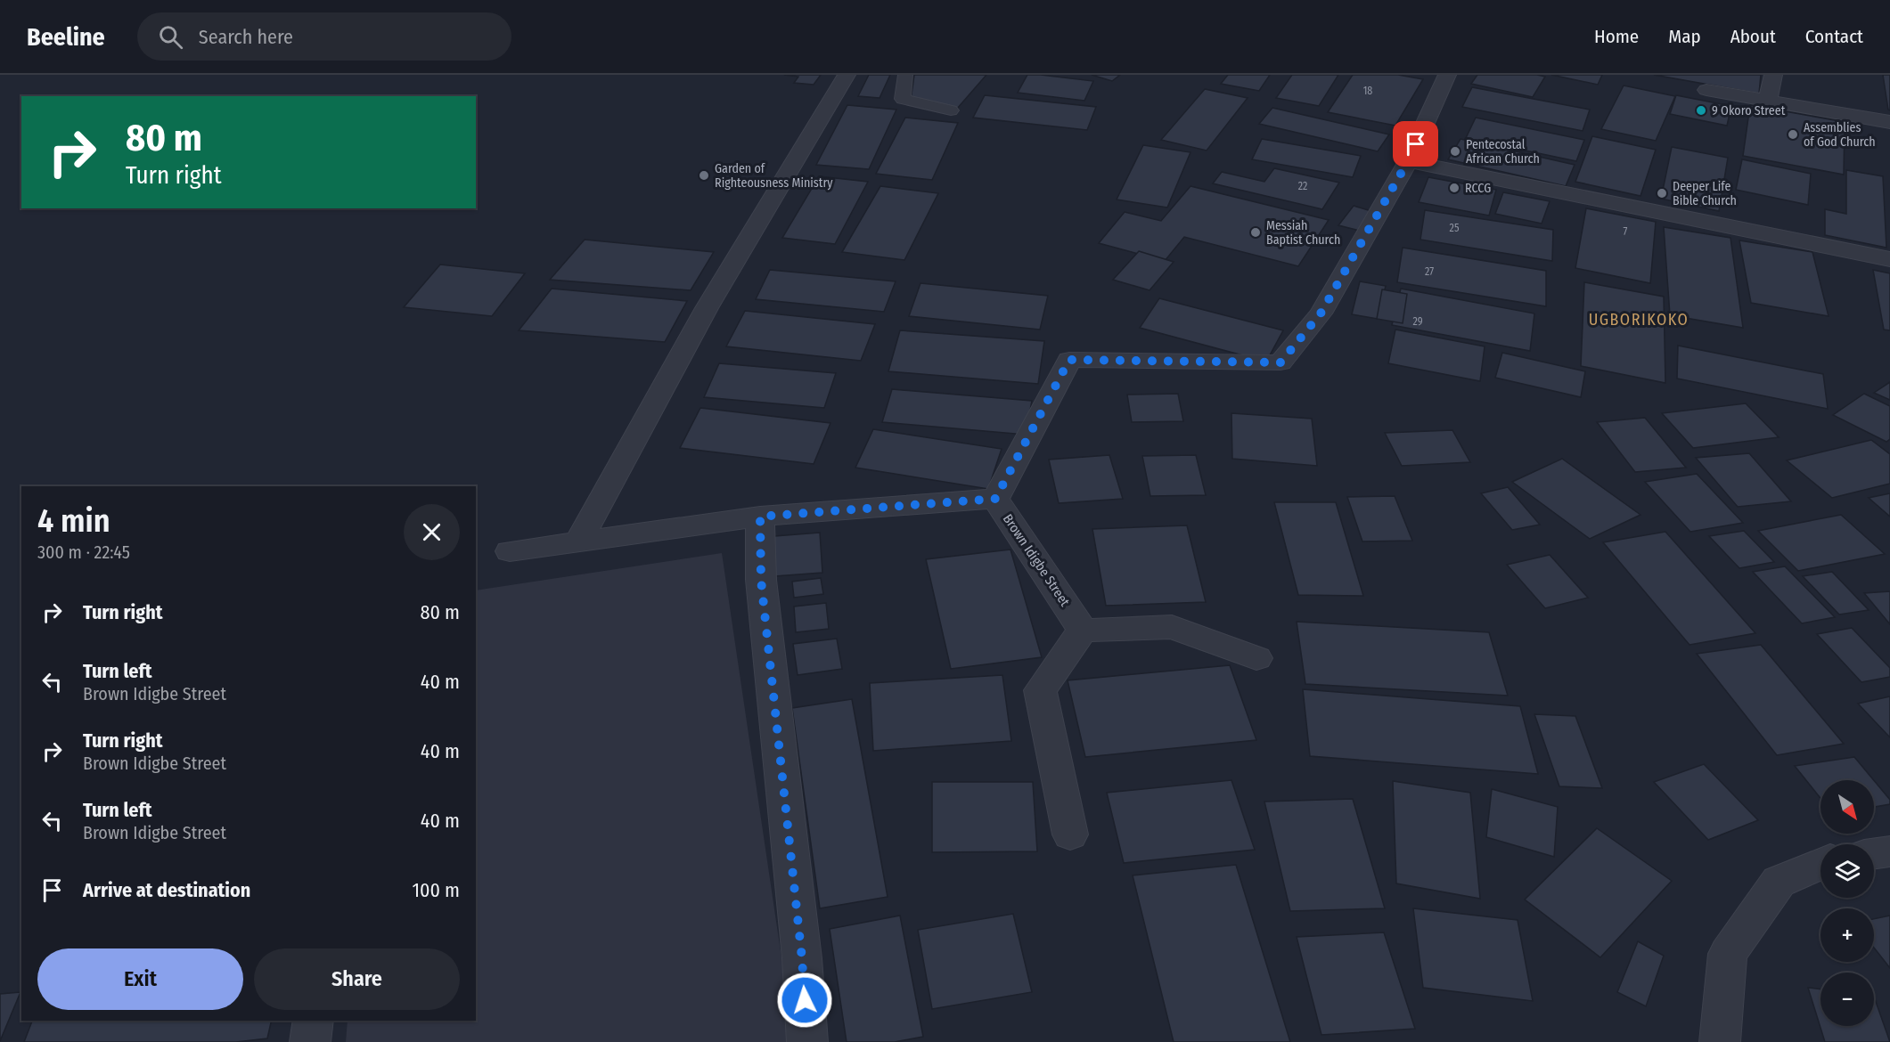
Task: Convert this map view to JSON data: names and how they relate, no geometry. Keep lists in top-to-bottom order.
{
  "streets": {
    "street": ["Brown Idigbe Street"]
  },
  "districts": ["UGBORIKOKO"],
  "places": [
    "9 Okoro Street",
    "Assemblies of God Church",
    "Pentecostal African Church",
    "Garden of Righteousness Ministry",
    "RCCG",
    "Deeper Life Bible Church",
    "Messiah Baptist Church"
  ],
  "house_numbers": [
    "18",
    "22",
    "25",
    "7",
    "27",
    "29"
  ],
  "north": "bottom right",
  "page": {
    "header": "Beeline",
    "search": "Search here",
    "nav": [
      "Home",
      "Map",
      "About",
      "Contact"
    ],
    "turn": ["80 m", "Turn right"],
    "heading": ["4 min", "300 m · 22:45"],
    "list": [
      {
        "name": "Turn right",
        "value": "80 m"
      },
      {
        "name": "Turn left",
        "note": "Brown Idigbe Street",
        "value": "40 m"
      },
      {
        "name": "Turn right",
        "note": "Brown Idigbe Street",
        "value": "40 m"
      },
      {
        "name": "Turn left",
        "note": "Brown Idigbe Street",
        "value": "40 m"
      },
      {
        "name": "Arrive at destination",
        "value": "100 m"
      }
    ],
    "map_buttons": ["+", "−"],
    "buttons": ["Exit", "Share"]
  }
}
